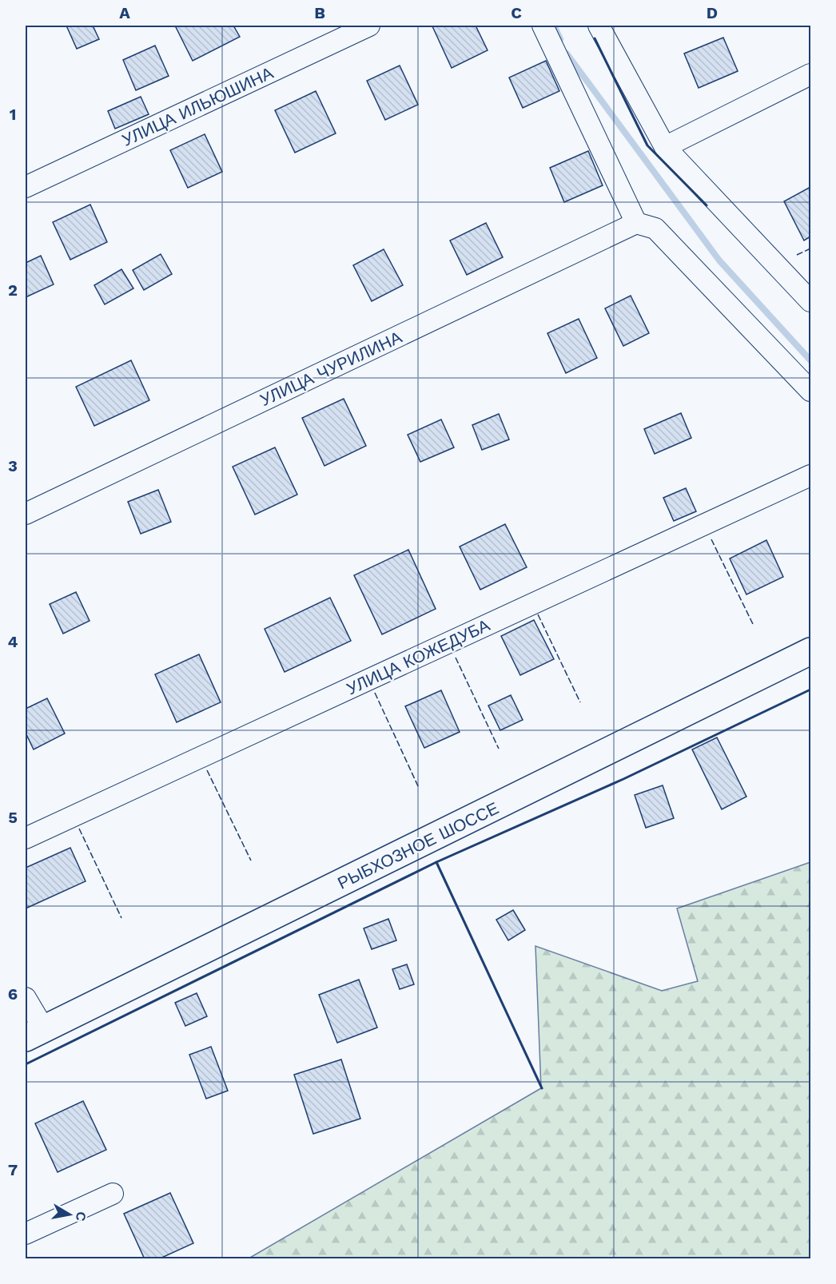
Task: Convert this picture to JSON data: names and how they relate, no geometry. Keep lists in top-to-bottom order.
{
  "streets": {
    "street": [
      "УЛИЦА ИЛЬЮШИНА",
      "УЛИЦА ЧУРИЛИНА",
      "УЛИЦА КОЖЕДУБА",
      "РЫБХОЗНОЕ ШОССЕ"
    ]
  },
  "north": "right",
  "grid": {
    "columns": [
      "A",
      "B",
      "C",
      "D"
    ],
    "rows": [
      "1",
      "2",
      "3",
      "4",
      "5",
      "6",
      "7"
    ]
  }
}
